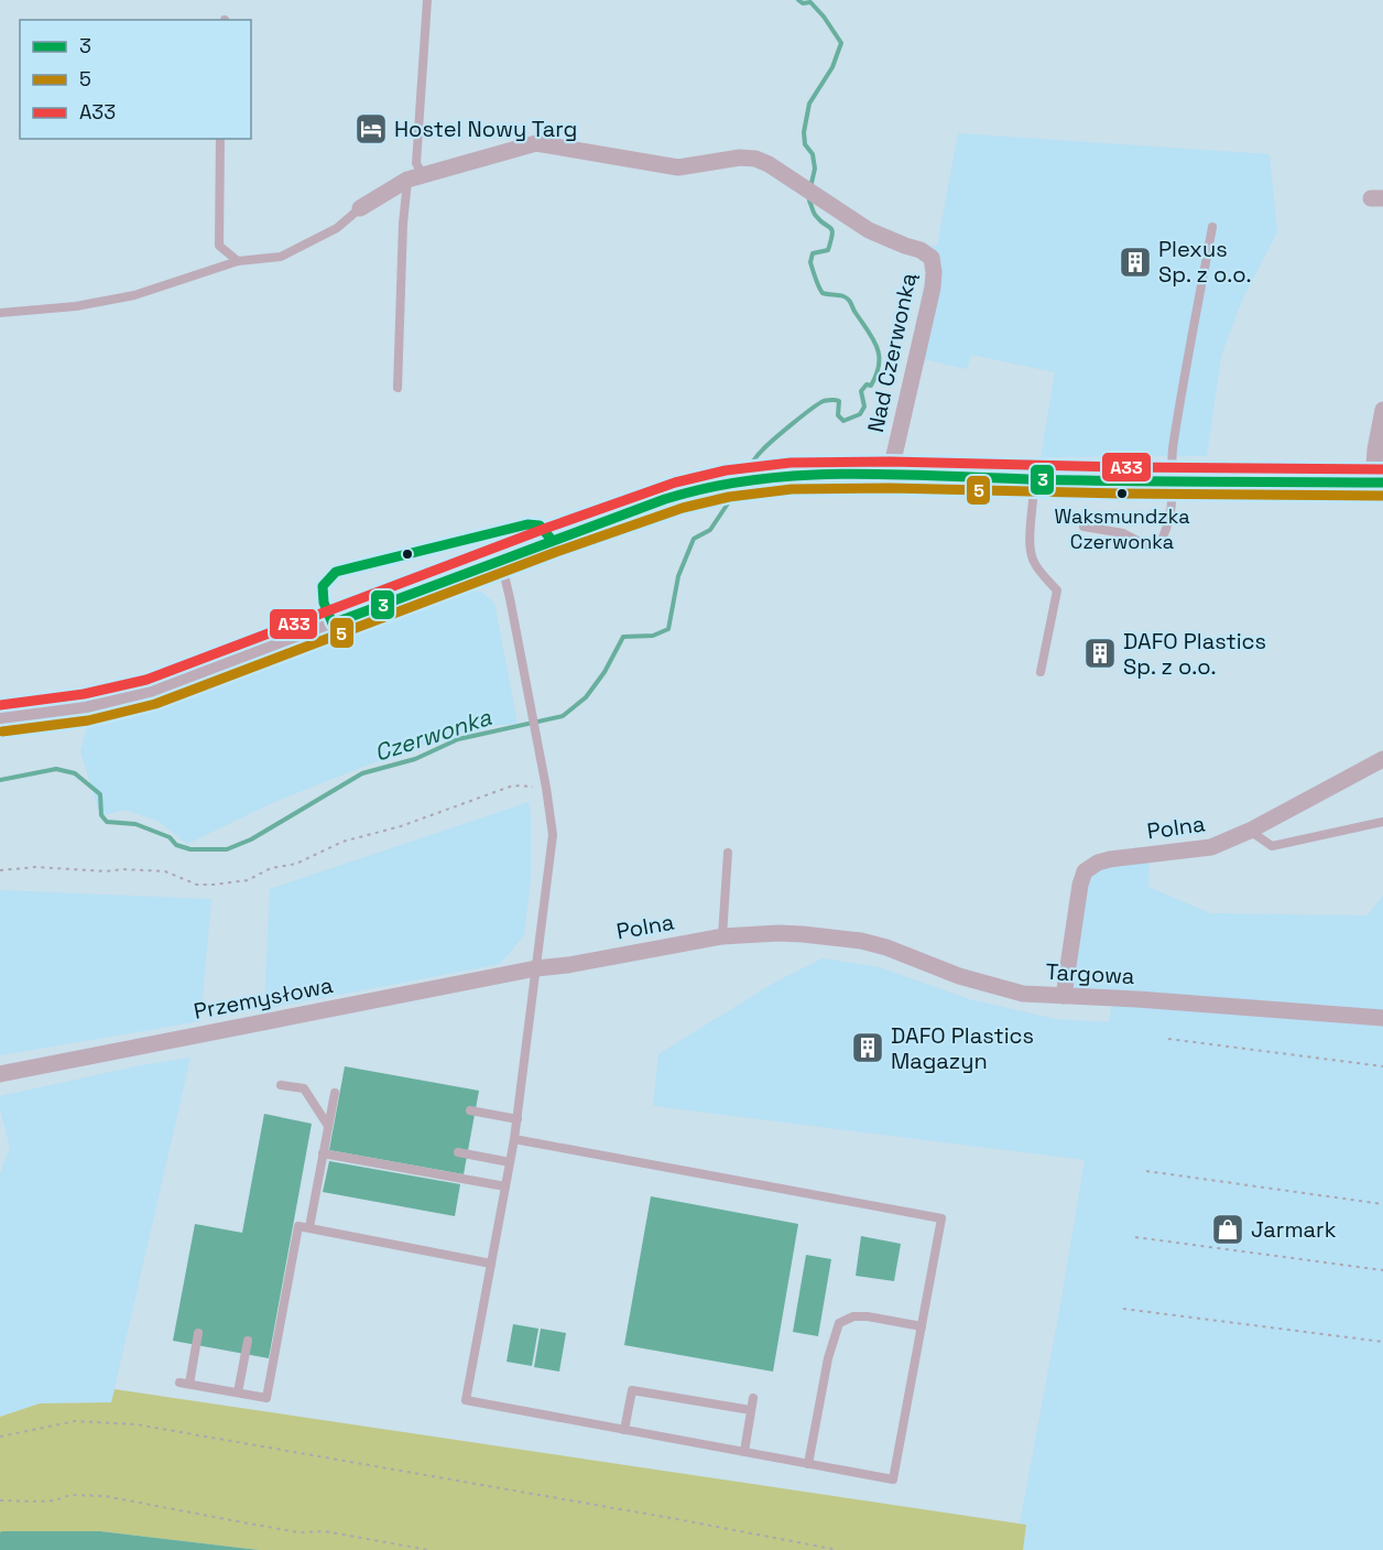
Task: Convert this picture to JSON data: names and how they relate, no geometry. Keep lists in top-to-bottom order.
{
  "streets": {
    "street": [
      "Nad Czerwonką",
      "Polna",
      "Targowa",
      "Przemysłowa"
    ]
  },
  "crossings": [
    ["Polna", "Targowa"],
    ["Polna", "Przemysłowa"]
  ],
  "water": ["Czerwonka"],
  "places": {
    "hotel": ["Hostel Nowy Targ"],
    "building": ["Plexus Sp. z o.o.", "DAFO Plastics Sp. z o.o.", "DAFO Plastics Magazyn"],
    "other": ["Waksmundzka Czerwonka"],
    "shop": ["Jarmark"]
  },
  "lines": ["transit line A33", "transit line 3", "transit line 5"],
  "legend": ["3", "5", "A33"]
}
